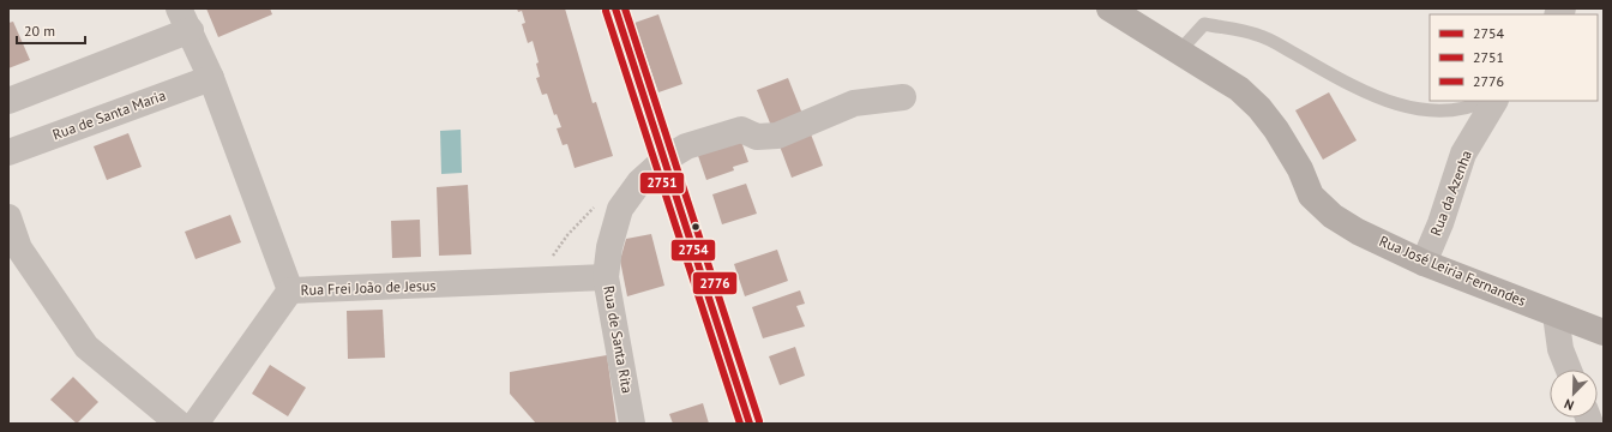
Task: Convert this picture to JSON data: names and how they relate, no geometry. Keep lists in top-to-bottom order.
{
  "streets": {
    "main road": ["Rua José Leiria Fernandes"],
    "street": [
      "Rua de Santa Maria",
      "Rua da Azenha",
      "Rua Frei João de Jesus",
      "Rua de Santa Rita"
    ]
  },
  "crossings": [
    ["Rua de Santa Maria", "Rua Frei João de Jesus"],
    ["Rua da Azenha", "Rua José Leiria Fernandes"],
    ["Rua Frei João de Jesus", "Rua de Santa Rita"]
  ],
  "lines": ["transit line 2754", "transit line 2776", "transit line 2751"],
  "legend": ["2754", "2751", "2776"],
  "scale_bar": "20 m",
  "north": "bottom left"
}
